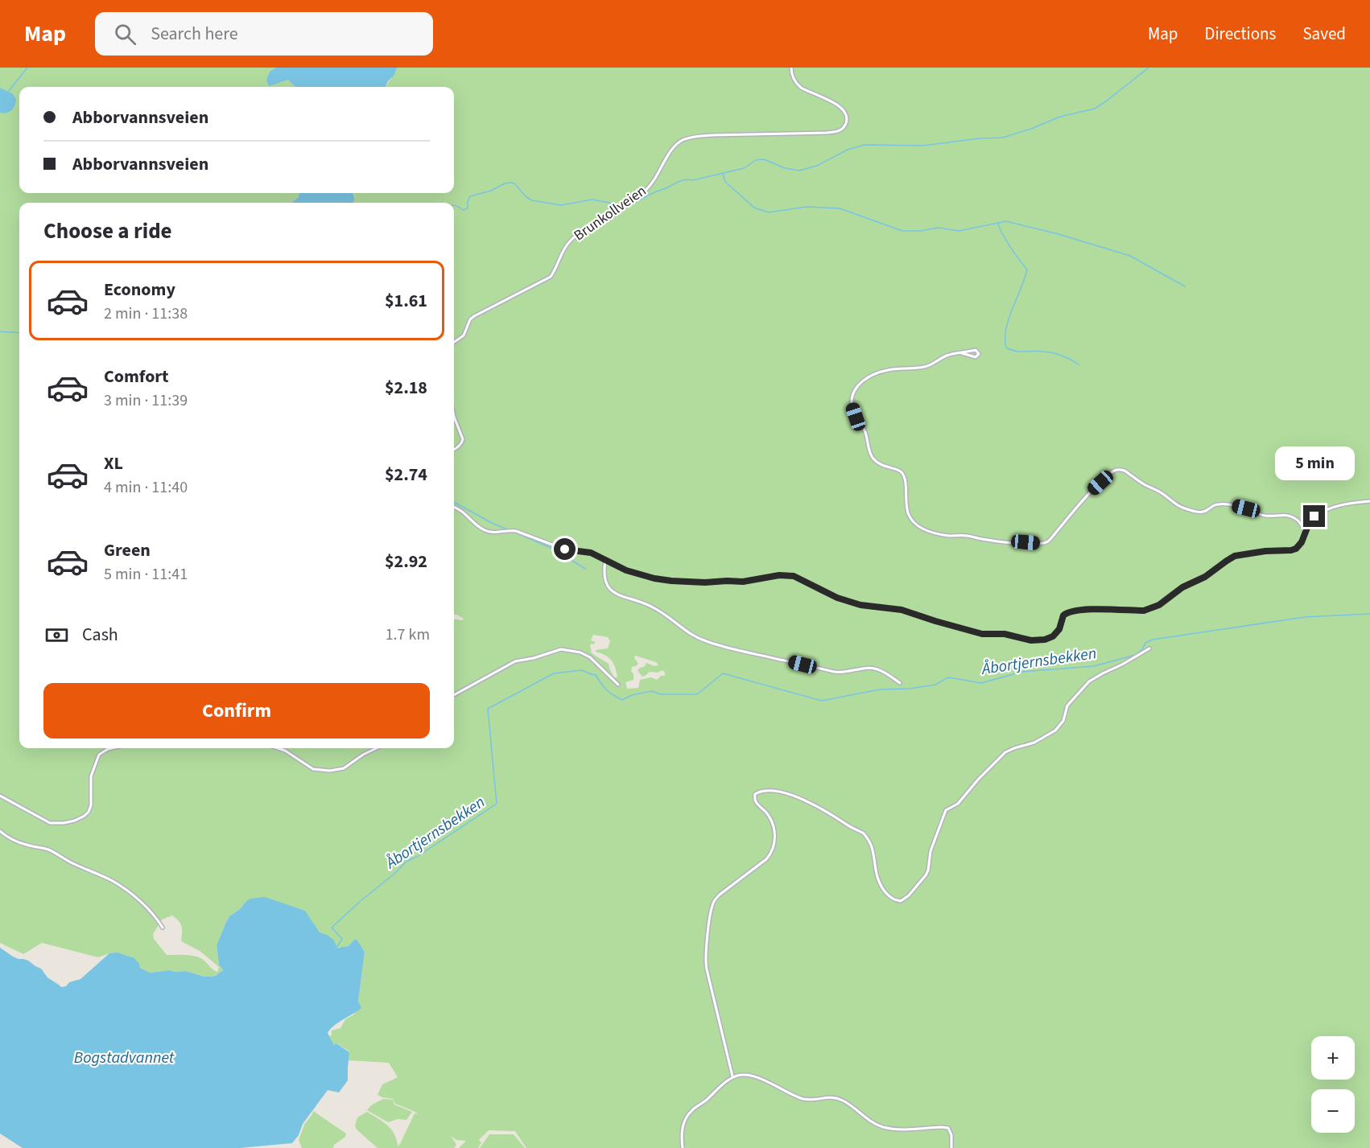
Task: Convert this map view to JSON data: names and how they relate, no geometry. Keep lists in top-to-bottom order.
{
  "streets": {
    "street": ["Brunkollveien"]
  },
  "water": ["Åbortjernsbekken", "Bogstadvannet"],
  "page": {
    "header": "Map",
    "search": "Search here",
    "nav": ["Map", "Directions", "Saved"],
    "banner": ["Abborvannsveien", "Abborvannsveien"],
    "heading": "Choose a ride",
    "list": [
      {
        "name": "Economy",
        "note": "2 min · 11:38",
        "value": "$1.61"
      },
      {
        "name": "Comfort",
        "note": "3 min · 11:39",
        "value": "$2.18"
      },
      {
        "name": "XL",
        "note": "4 min · 11:40",
        "value": "$2.74"
      },
      {
        "name": "Green",
        "note": "5 min · 11:41",
        "value": "$2.92"
      }
    ],
    "bubble": "5 min",
    "pay": ["Cash", "1.7 km"],
    "buttons": "Confirm",
    "map_buttons": ["+", "−"]
  }
}
